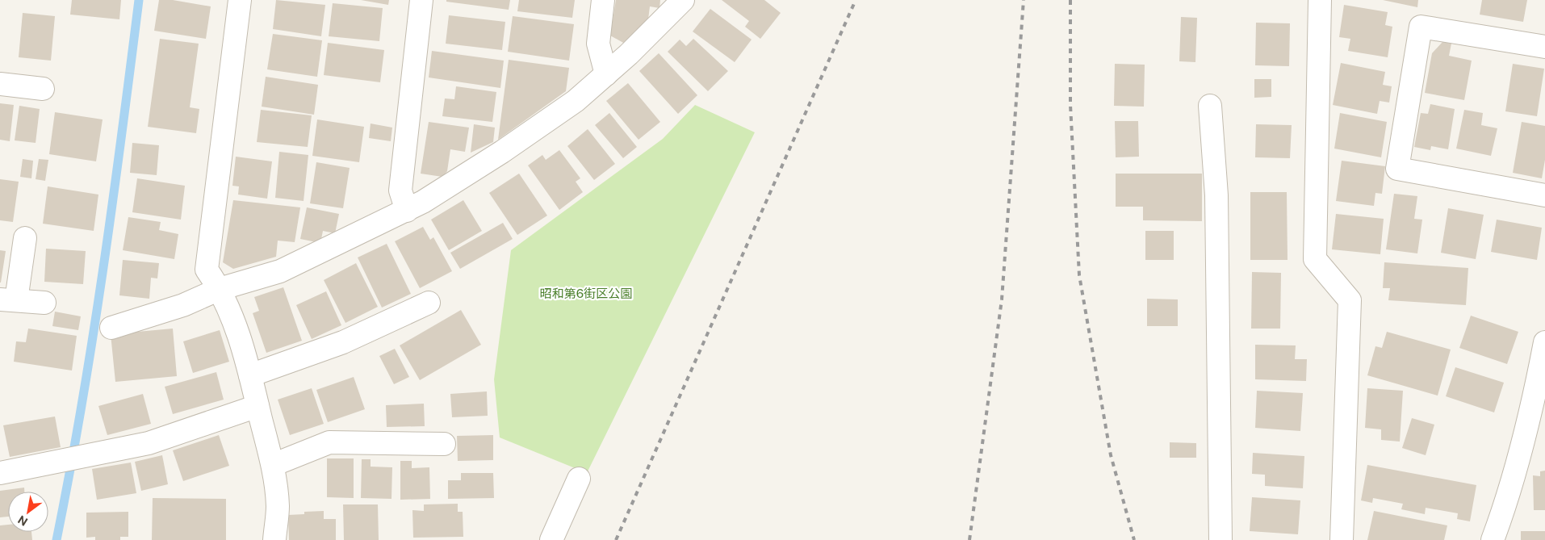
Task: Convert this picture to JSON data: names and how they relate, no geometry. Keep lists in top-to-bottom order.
{
  "parks": ["昭和第6街区公園"],
  "north": "bottom left"
}
